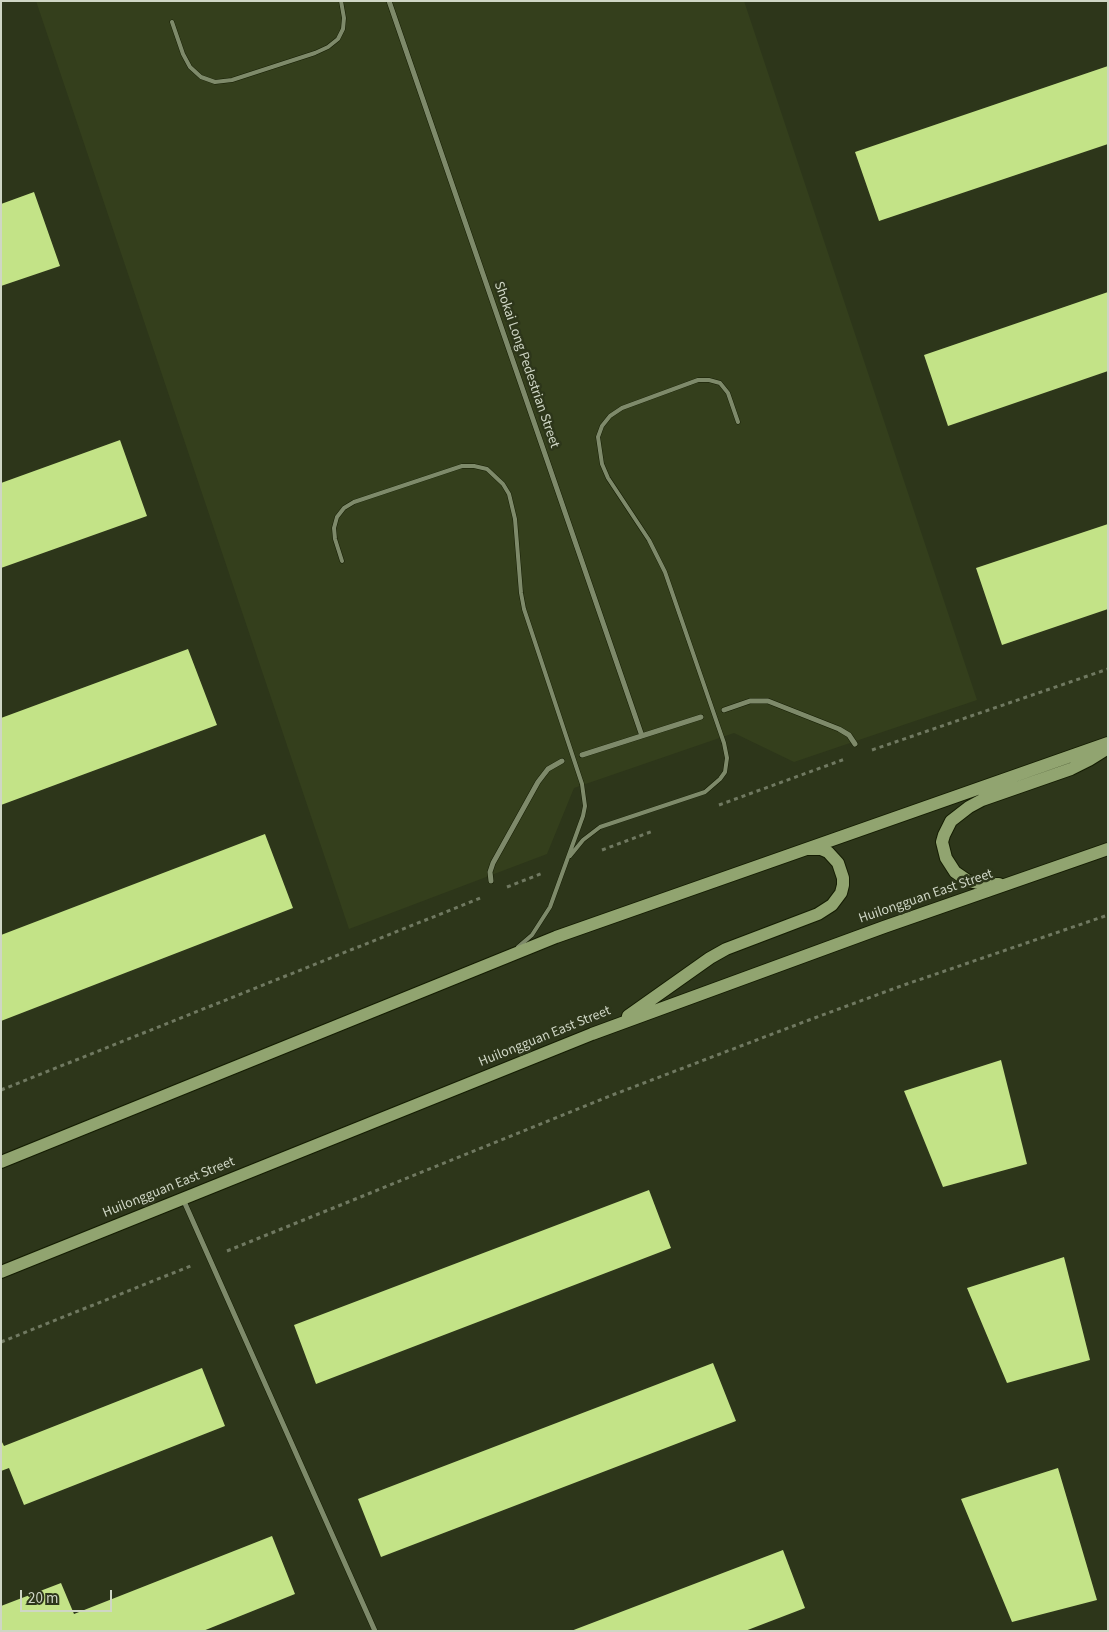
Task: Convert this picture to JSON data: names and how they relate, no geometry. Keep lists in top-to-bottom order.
{
  "streets": {
    "main road": ["Huilongguan East Street"],
    "street": ["Shokai Long Pedestrian Street"]
  },
  "scale_bar": "20 m"
}
